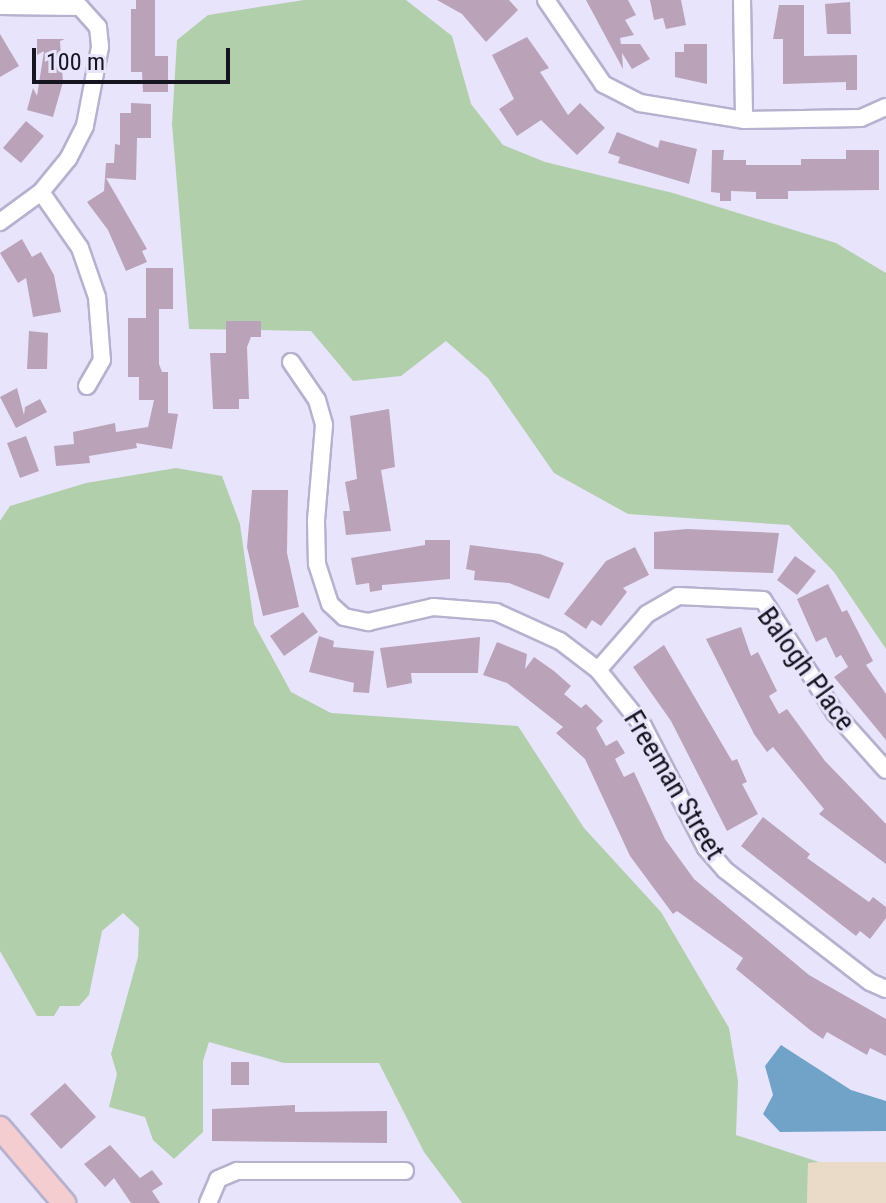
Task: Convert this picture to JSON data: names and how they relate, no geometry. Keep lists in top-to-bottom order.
{
  "streets": {
    "street": ["Balogh Place", "Freeman Street"]
  },
  "crossings": [
    ["Balogh Place", "Freeman Street"]
  ],
  "scale_bar": "100 m"
}
